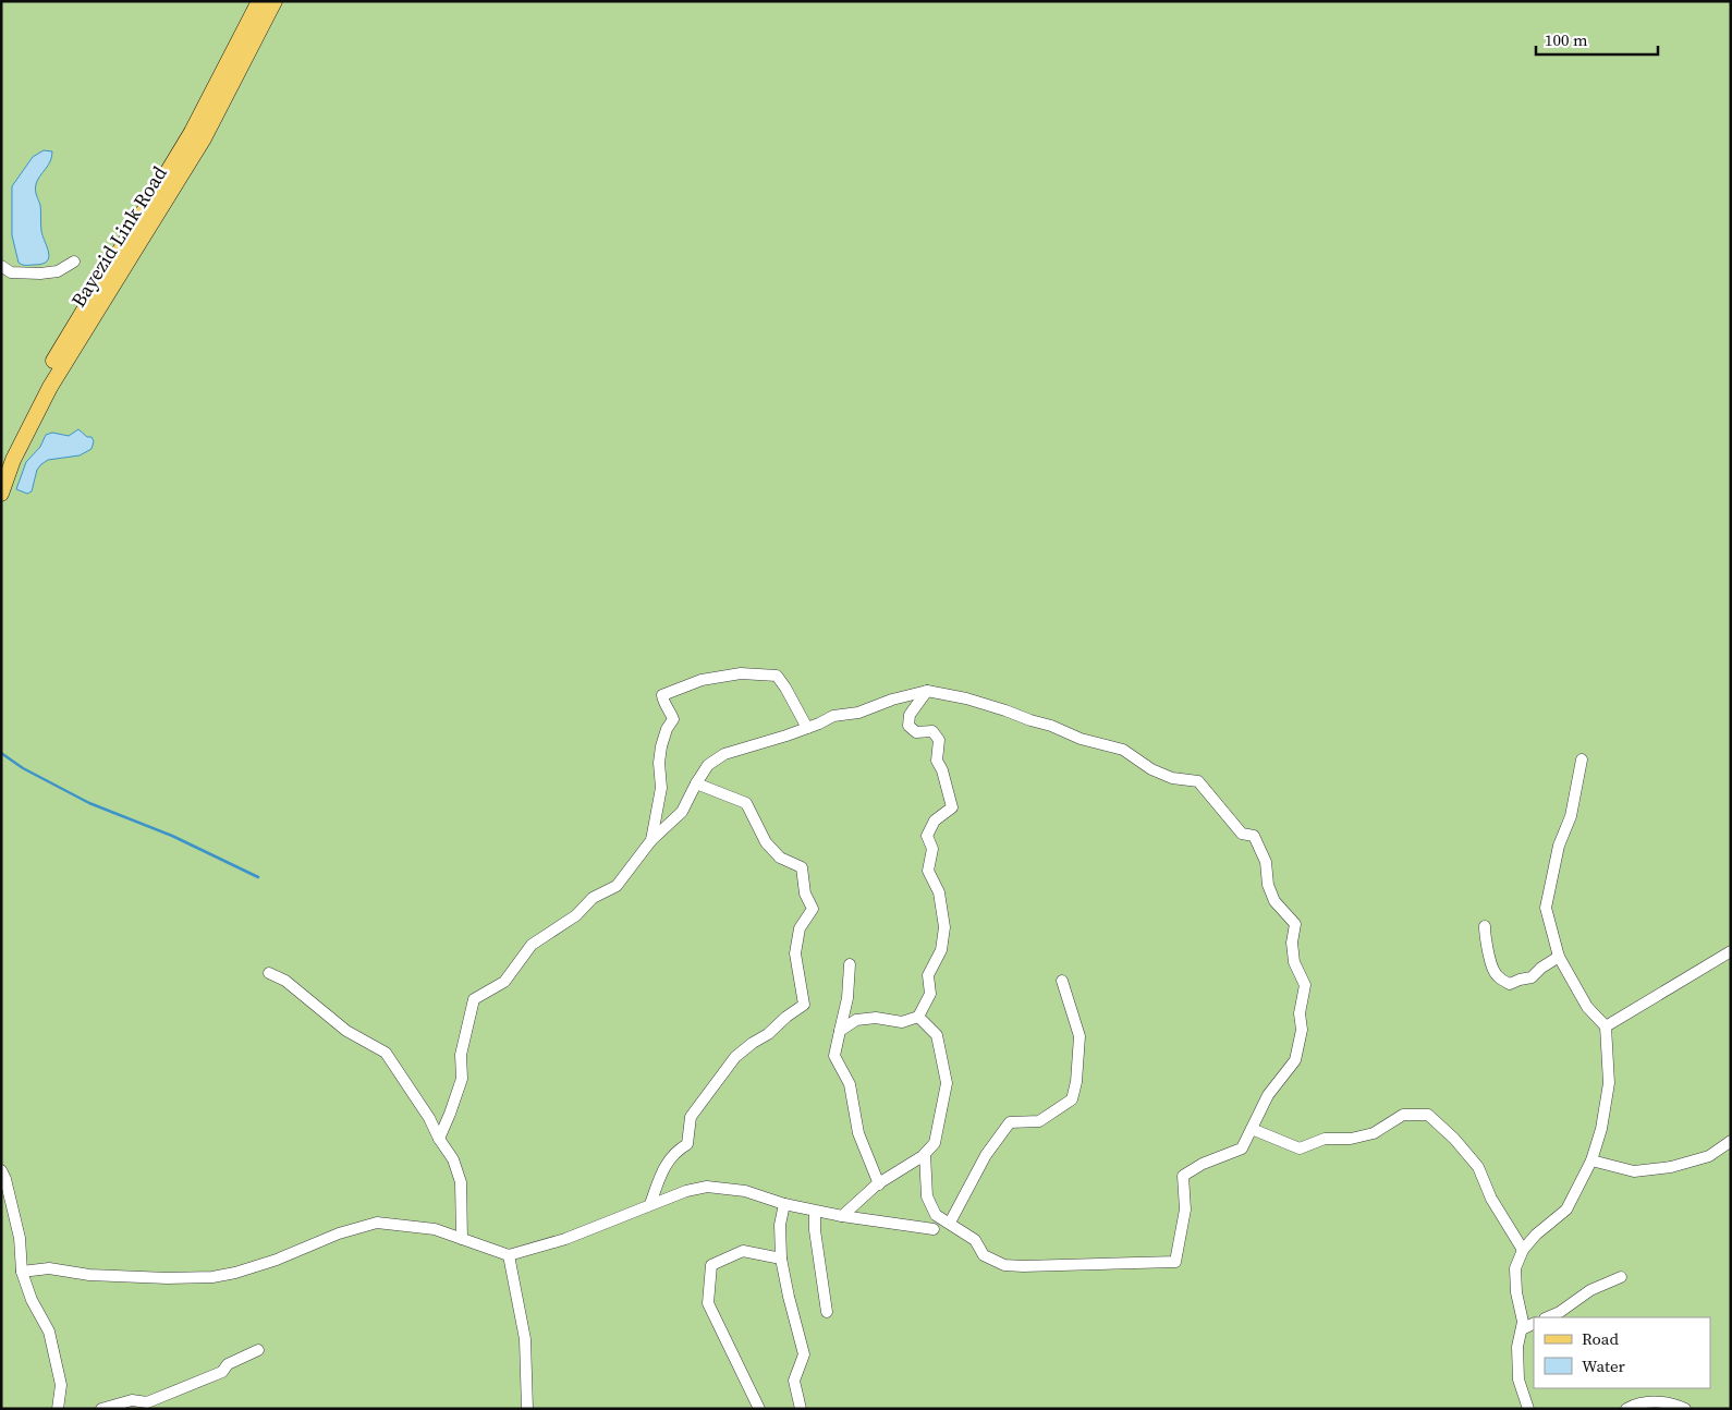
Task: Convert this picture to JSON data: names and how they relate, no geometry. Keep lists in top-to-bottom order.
{
  "streets": {
    "main road": ["Bayezid Link Road"]
  },
  "legend": ["Road", "Water"],
  "scale_bar": "100 m"
}
